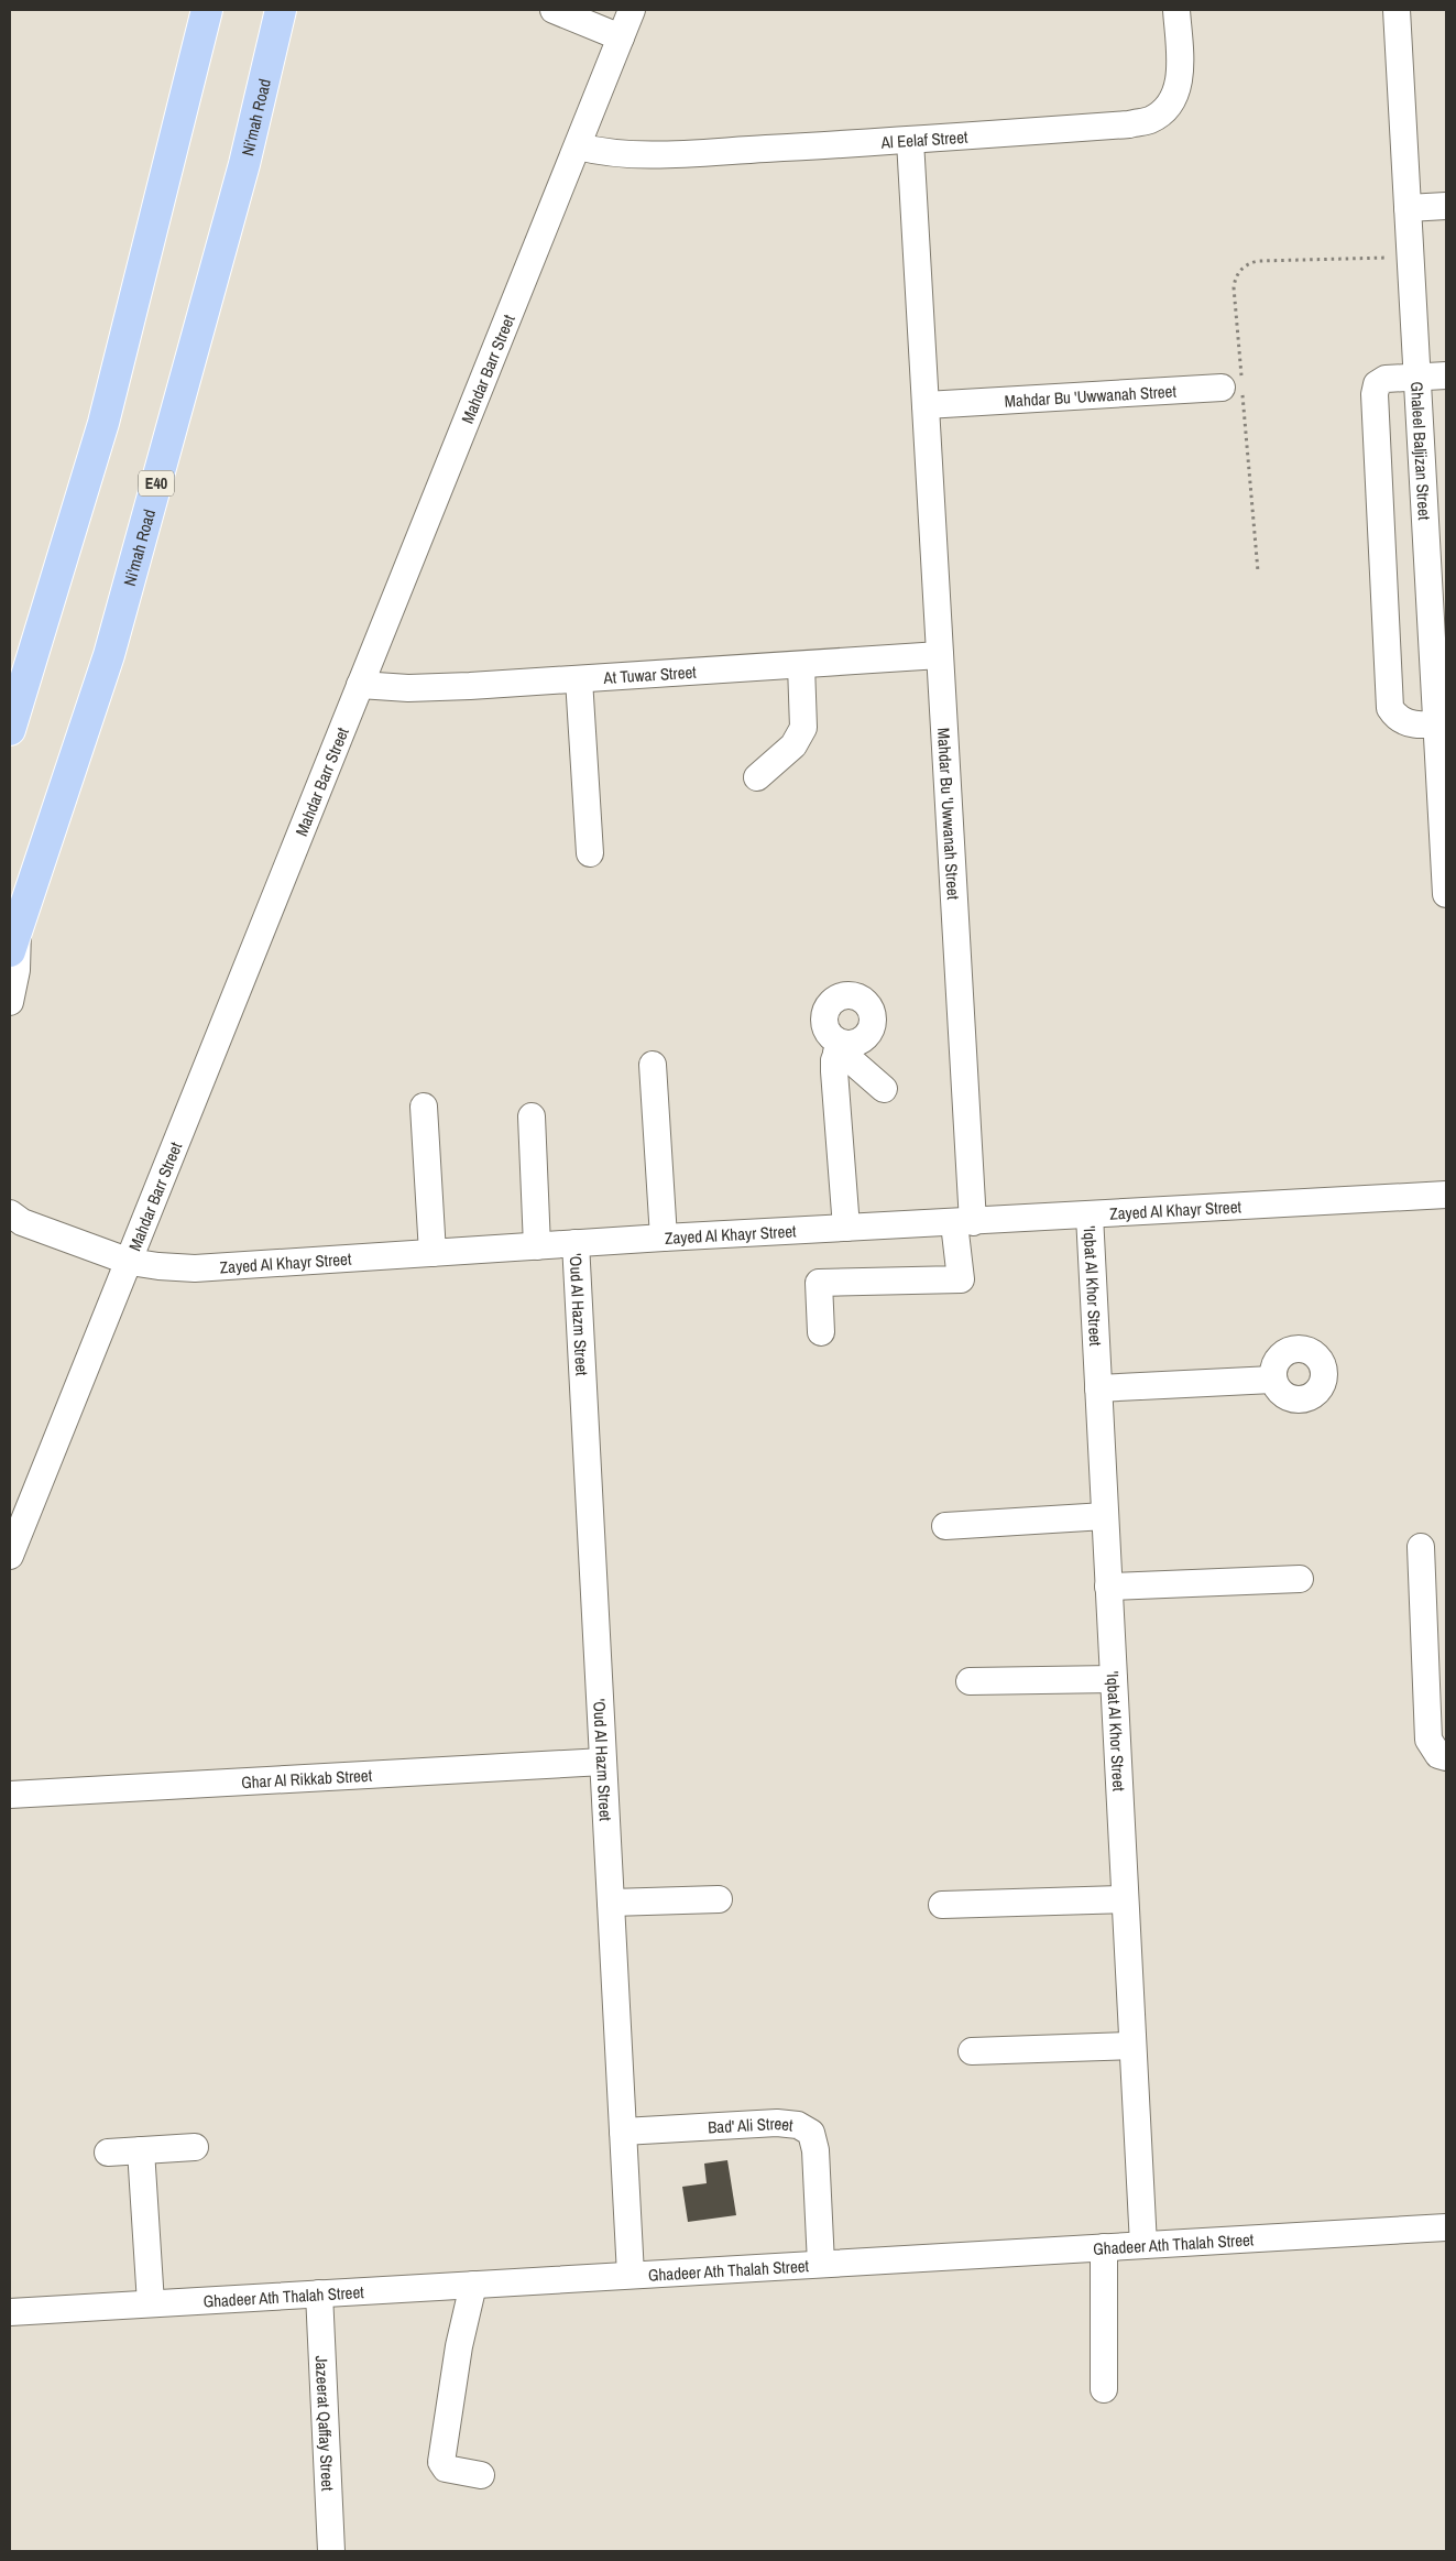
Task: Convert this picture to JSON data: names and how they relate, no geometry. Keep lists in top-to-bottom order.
{
  "streets": {
    "main road": ["Ni'mah Road", "E40"],
    "street": [
      "Al Eelaf Street",
      "Mahdar Barr Street",
      "Mahdar Bu 'Uwwanah Street",
      "Ghaleel Baljizan Street",
      "At Tuwar Street",
      "Zayed Al Khayr Street",
      "'Iqbat Al Khor Street",
      "'Oud Al Hazm Street",
      "Ghar Al Rikkab Street",
      "Bad' Ali Street",
      "Ghadeer Ath Thalah Street",
      "Jazeerat Qaffay Street"
    ]
  },
  "crossings": [
    ["Al Eelaf Street", "Mahdar Barr Street"],
    ["Al Eelaf Street", "Mahdar Bu 'Uwwanah Street"],
    ["Mahdar Barr Street", "At Tuwar Street"],
    ["Mahdar Barr Street", "Zayed Al Khayr Street"],
    ["Mahdar Bu 'Uwwanah Street", "At Tuwar Street"],
    ["Mahdar Bu 'Uwwanah Street", "Zayed Al Khayr Street"],
    ["Zayed Al Khayr Street", "'Iqbat Al Khor Street"],
    ["Zayed Al Khayr Street", "'Oud Al Hazm Street"],
    ["'Iqbat Al Khor Street", "Ghadeer Ath Thalah Street"],
    ["'Oud Al Hazm Street", "Ghar Al Rikkab Street"],
    ["'Oud Al Hazm Street", "Bad' Ali Street"],
    ["'Oud Al Hazm Street", "Ghadeer Ath Thalah Street"],
    ["Bad' Ali Street", "Ghadeer Ath Thalah Street"],
    ["Ghadeer Ath Thalah Street", "Jazeerat Qaffay Street"]
  ]
}
